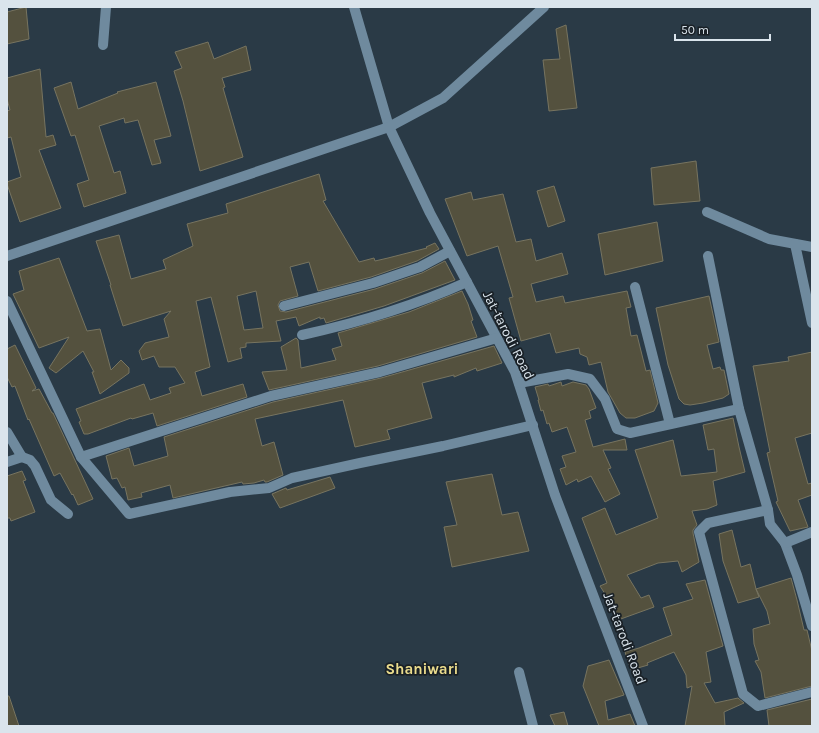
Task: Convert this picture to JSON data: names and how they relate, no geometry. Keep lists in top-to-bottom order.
{
  "streets": {
    "street": ["Jat-tarodi Road"]
  },
  "districts": ["Shaniwari"],
  "scale_bar": "50 m"
}
